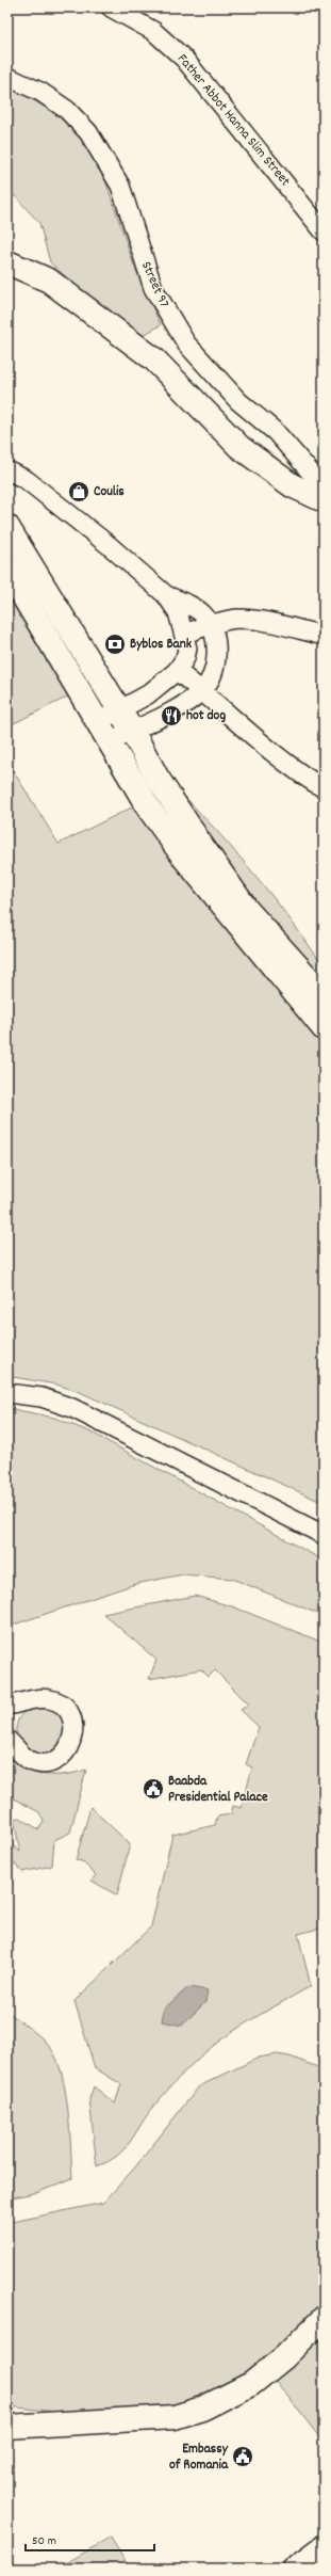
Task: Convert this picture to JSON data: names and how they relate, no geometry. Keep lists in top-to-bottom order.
{
  "streets": {
    "street": ["Father Abbot Hanna Slim Street", "Street 97"]
  },
  "places": {
    "shop": ["Coulis"],
    "bank": ["Byblos Bank"],
    "restaurant": ["hot dog"],
    "public building": ["Baabda Presidential Palace", "Embassy of Romania"]
  },
  "scale_bar": "50 m"
}
